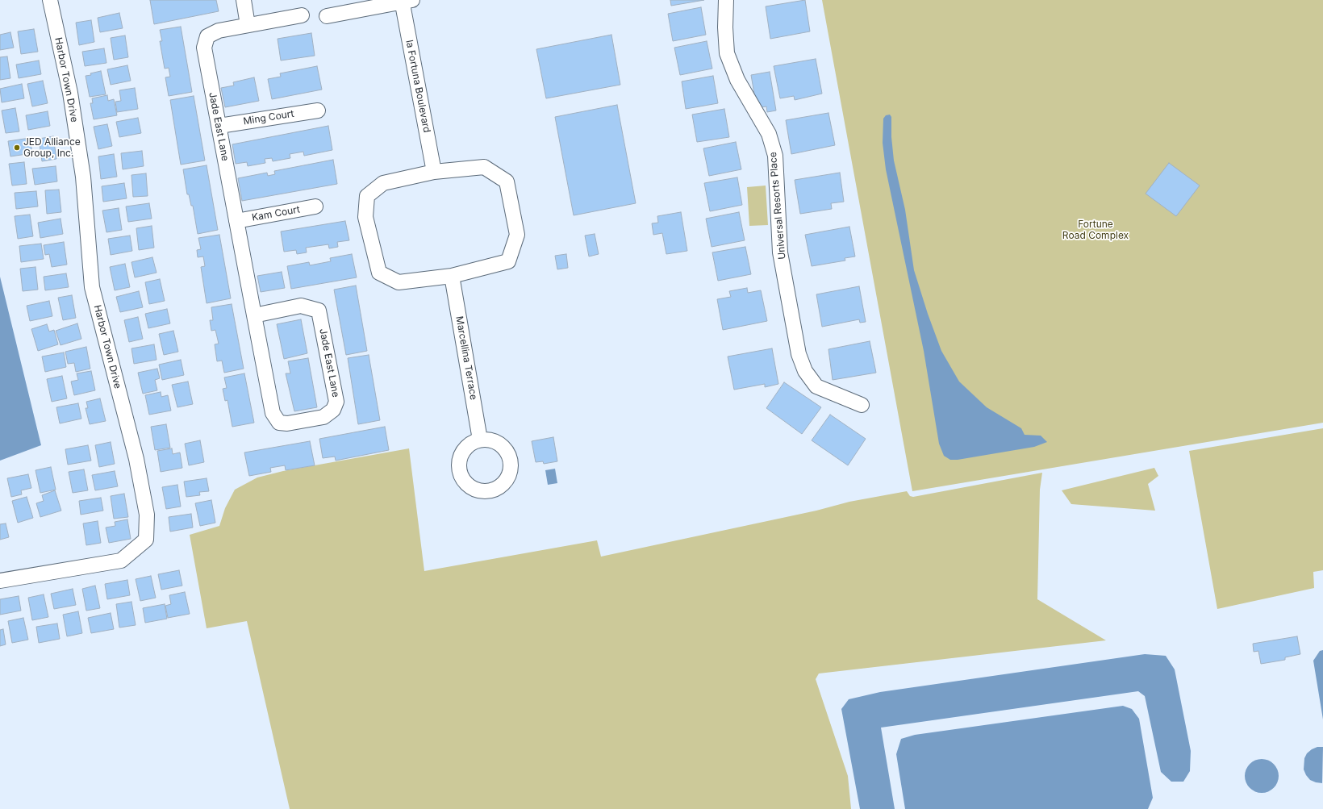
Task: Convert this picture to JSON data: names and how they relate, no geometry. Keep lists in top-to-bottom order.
{
  "streets": {
    "street": [
      "Harbor Town Drive",
      "la Fortuna Boulevard",
      "Ming Court",
      "Jade East Lane",
      "Universal Resorts Place",
      "Kam Court",
      "Marcellina Terrace"
    ]
  },
  "crossings": [
    ["Ming Court", "Jade East Lane"],
    ["Jade East Lane", "Kam Court"]
  ],
  "parks": ["Fortune Road Complex"],
  "places": ["JED Alliance Group, Inc."]
}
